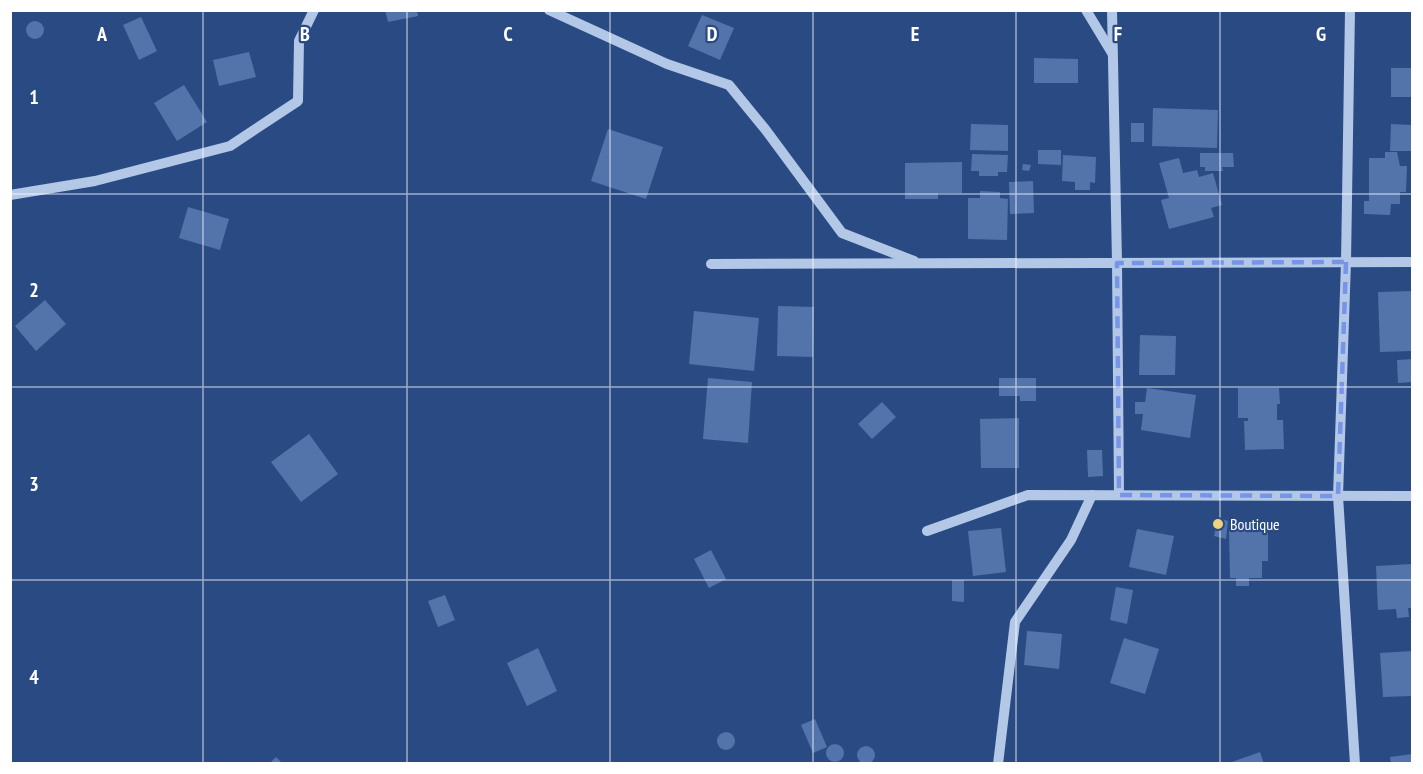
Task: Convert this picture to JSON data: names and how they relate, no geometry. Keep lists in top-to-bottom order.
{
  "places": ["Boutique"],
  "grid": {
    "columns": [
      "A",
      "B",
      "C",
      "D",
      "E",
      "F",
      "G"
    ],
    "rows": [
      "1",
      "2",
      "3",
      "4"
    ]
  }
}
